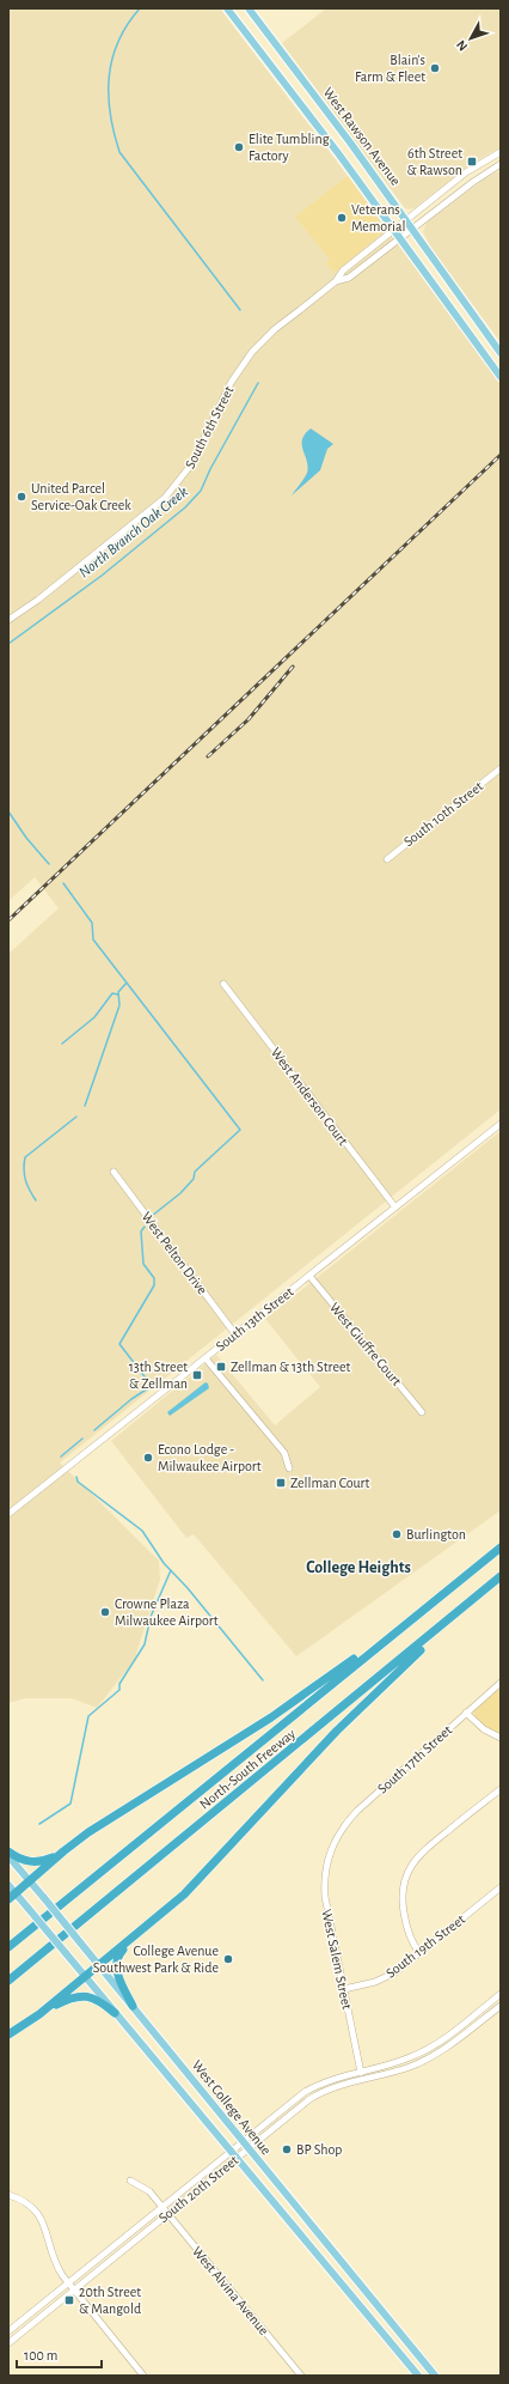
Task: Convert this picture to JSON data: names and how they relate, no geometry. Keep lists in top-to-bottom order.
{
  "streets": {
    "highway": ["North-South Freeway"],
    "main road": ["West Rawson Avenue", "West College Avenue"],
    "street": [
      "South 6th Street",
      "South 10th Street",
      "West Anderson Court",
      "West Pelton Drive",
      "South 13th Street",
      "West Giuffre Court",
      "South 17th Street",
      "South 19th Street",
      "West Salem Street",
      "South 20th Street",
      "West Alvina Avenue"
    ]
  },
  "crossings": [
    ["West Rawson Avenue", "South 6th Street"],
    ["West Anderson Court", "South 13th Street"],
    ["West Pelton Drive", "South 13th Street"],
    ["South 13th Street", "West Giuffre Court"],
    ["South 17th Street", "West Salem Street"],
    ["South 19th Street", "West Salem Street"],
    ["West Salem Street", "South 20th Street"],
    ["West College Avenue", "South 20th Street"],
    ["South 20th Street", "West Alvina Avenue"]
  ],
  "districts": ["College Heights"],
  "water": ["North Branch Oak Creek"],
  "places": {
    "other": [
      "Blain's Farm & Fleet",
      "Elite Tumbling Factory",
      "Veterans Memorial",
      "United Parcel Service-Oak Creek",
      "Econo Lodge - Milwaukee Airport",
      "Burlington",
      "Crowne Plaza Milwaukee Airport",
      "College Avenue Southwest Park & Ride",
      "BP Shop"
    ],
    "transit": [
      "6th Street & Rawson",
      "Zellman & 13th Street",
      "13th Street & Zellman",
      "Zellman Court",
      "20th Street & Mangold"
    ]
  },
  "scale_bar": "100 m",
  "north": "bottom left"
}
